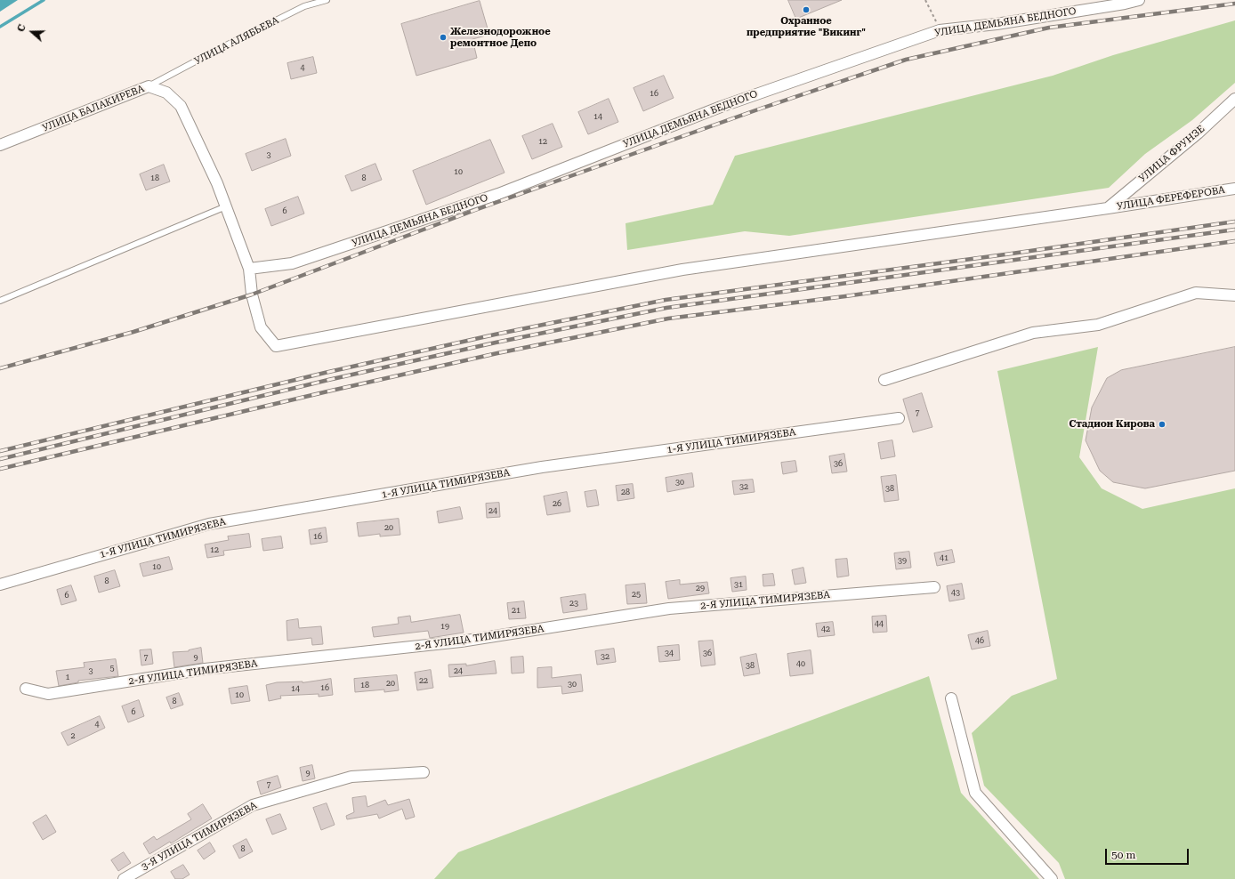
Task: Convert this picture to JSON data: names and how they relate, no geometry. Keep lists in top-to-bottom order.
{
  "streets": {
    "street": [
      "УЛИЦА ДЕМЬЯНА БЕДНОГО",
      "УЛИЦА БАЛАКИРЕВА",
      "УЛИЦА ФРУНЗЕ",
      "УЛИЦА ФЕРЕФЕРОВА",
      "1-Я УЛИЦА ТИМИРЯЗЕВА",
      "2-Я УЛИЦА ТИМИРЯЗЕВА",
      "3-Я УЛИЦА ТИМИРЯЗЕВА"
    ],
    "lane": ["УЛИЦА АЛЯБЬЕВА"]
  },
  "crossings": [
    ["УЛИЦА ДЕМЬЯНА БЕДНОГО", "УЛИЦА БАЛАКИРЕВА"],
    ["УЛИЦА ДЕМЬЯНА БЕДНОГО", "УЛИЦА ФЕРЕФЕРОВА"],
    ["УЛИЦА АЛЯБЬЕВА", "УЛИЦА БАЛАКИРЕВА"],
    ["УЛИЦА БАЛАКИРЕВА", "УЛИЦА ФЕРЕФЕРОВА"],
    ["УЛИЦА ФРУНЗЕ", "УЛИЦА ФЕРЕФЕРОВА"]
  ],
  "places": ["Охранное предприятие \"Викинг\"", "Железнодорожное ремонтное Депо", "Стадион Кирова"],
  "house_numbers": [
    "4",
    "16",
    "14",
    "12",
    "3",
    "10",
    "18",
    "8",
    "6",
    "7",
    "36",
    "30",
    "32",
    "38",
    "28",
    "26",
    "24",
    "20",
    "16",
    "12",
    "41",
    "39",
    "10",
    "8",
    "31",
    "29",
    "43",
    "25",
    "6",
    "23",
    "21",
    "44",
    "19",
    "42",
    "46",
    "34",
    "36",
    "32",
    "7",
    "9",
    "40",
    "38",
    "5",
    "3",
    "24",
    "1",
    "22",
    "20",
    "30",
    "18",
    "16",
    "14",
    "10",
    "8",
    "6",
    "4",
    "2",
    "9",
    "7",
    "8"
  ],
  "scale_bar": "50 m",
  "north": "left"
}
